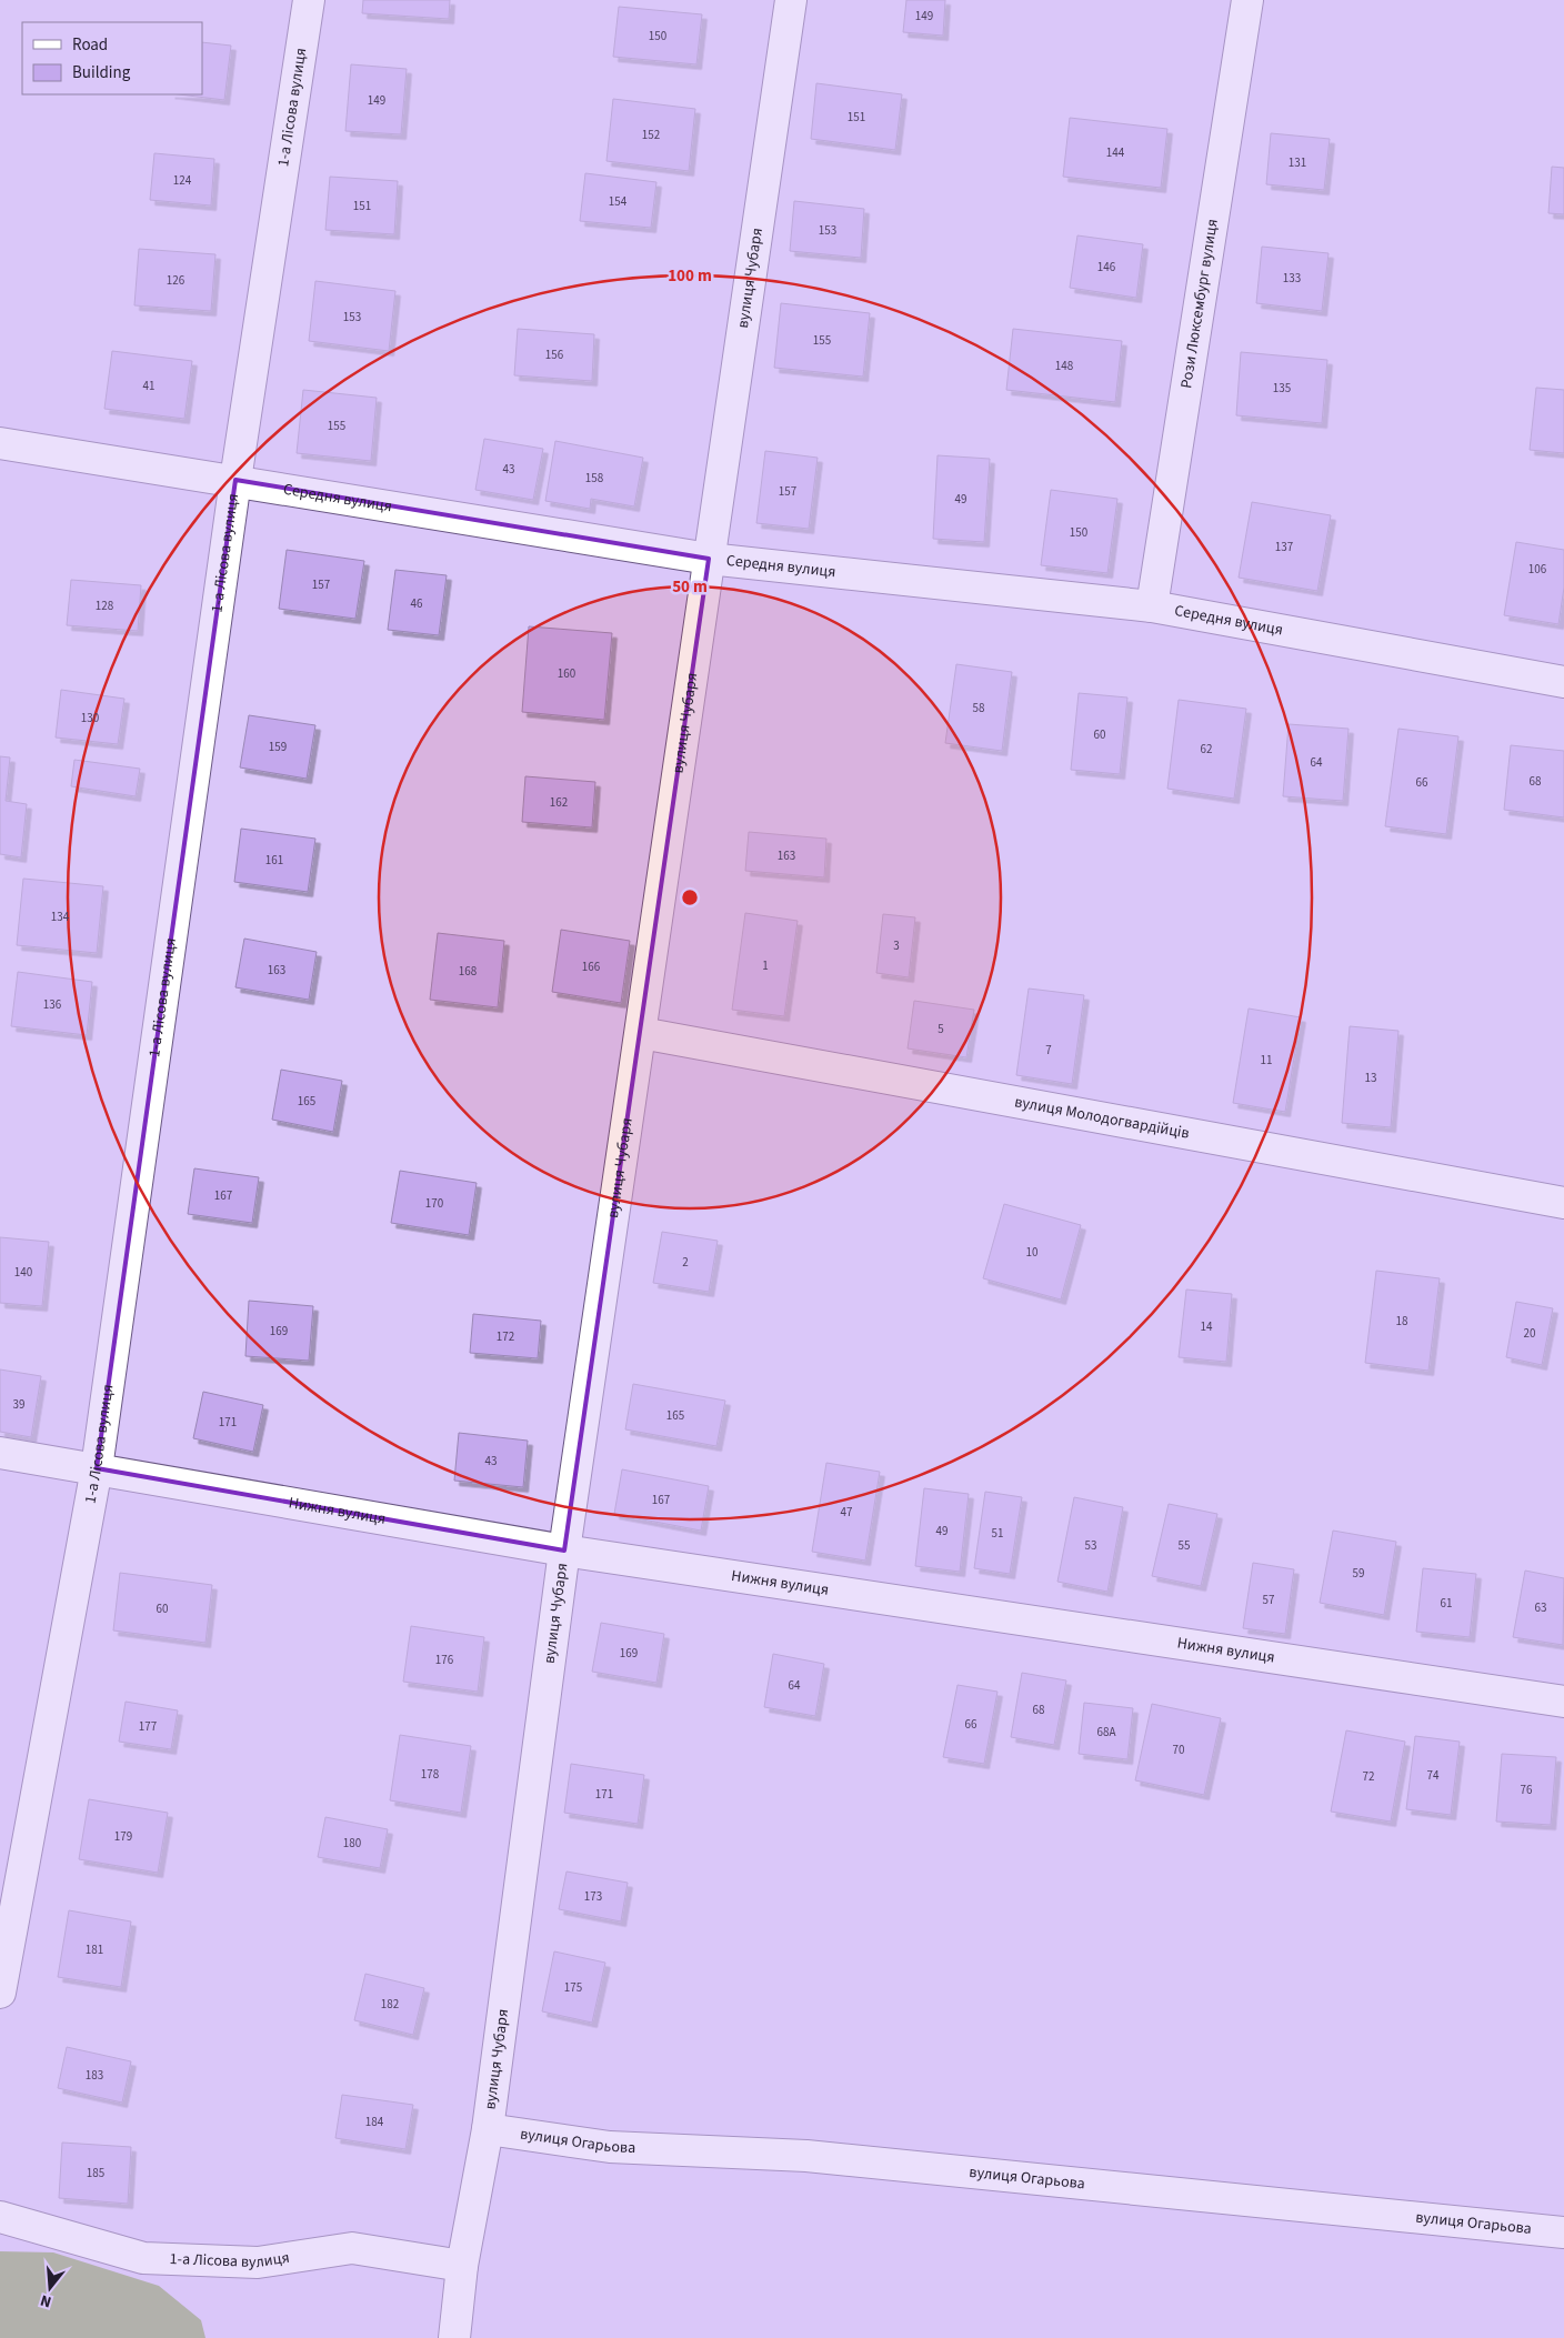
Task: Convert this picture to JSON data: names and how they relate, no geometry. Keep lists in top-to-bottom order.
{
  "streets": {
    "street": [
      "1-а Лісова вулиця",
      "вулиця Чубаря",
      "Рози Люксембург вулиця",
      "Середня вулиця",
      "вулиця Молодогвардійців",
      "Нижня вулиця",
      "вулиця Огарьова"
    ]
  },
  "crossings": [
    ["1-а Лісова вулиця", "вулиця Чубаря"],
    ["1-а Лісова вулиця", "Середня вулиця"],
    ["1-а Лісова вулиця", "Нижня вулиця"],
    ["вулиця Чубаря", "Середня вулиця"],
    ["вулиця Чубаря", "вулиця Молодогвардійців"],
    ["вулиця Чубаря", "Нижня вулиця"],
    ["вулиця Чубаря", "вулиця Огарьова"],
    ["Рози Люксембург вулиця", "Середня вулиця"]
  ],
  "house_numbers": [
    "149",
    "150",
    "149",
    "151",
    "152",
    "144",
    "131",
    "124",
    "154",
    "151",
    "153",
    "146",
    "133",
    "126",
    "153",
    "155",
    "156",
    "148",
    "41",
    "135",
    "155",
    "43",
    "158",
    "157",
    "49",
    "150",
    "137",
    "106",
    "157",
    "46",
    "128",
    "160",
    "58",
    "130",
    "60",
    "159",
    "62",
    "64",
    "68",
    "66",
    "162",
    "163",
    "161",
    "134",
    "3",
    "1",
    "166",
    "163",
    "168",
    "136",
    "5",
    "7",
    "11",
    "13",
    "165",
    "167",
    "170",
    "10",
    "2",
    "140",
    "18",
    "14",
    "169",
    "20",
    "172",
    "39",
    "165",
    "171",
    "43",
    "167",
    "47",
    "49",
    "51",
    "53",
    "55",
    "59",
    "57",
    "61",
    "63",
    "60",
    "169",
    "176",
    "64",
    "68",
    "66",
    "177",
    "68А",
    "70",
    "178",
    "74",
    "72",
    "76",
    "171",
    "179",
    "180",
    "173",
    "181",
    "175",
    "182",
    "183",
    "184",
    "185"
  ],
  "legend": ["Road", "Building"],
  "north": "bottom",
  "rings": ["100 m", "50 m"]
}
